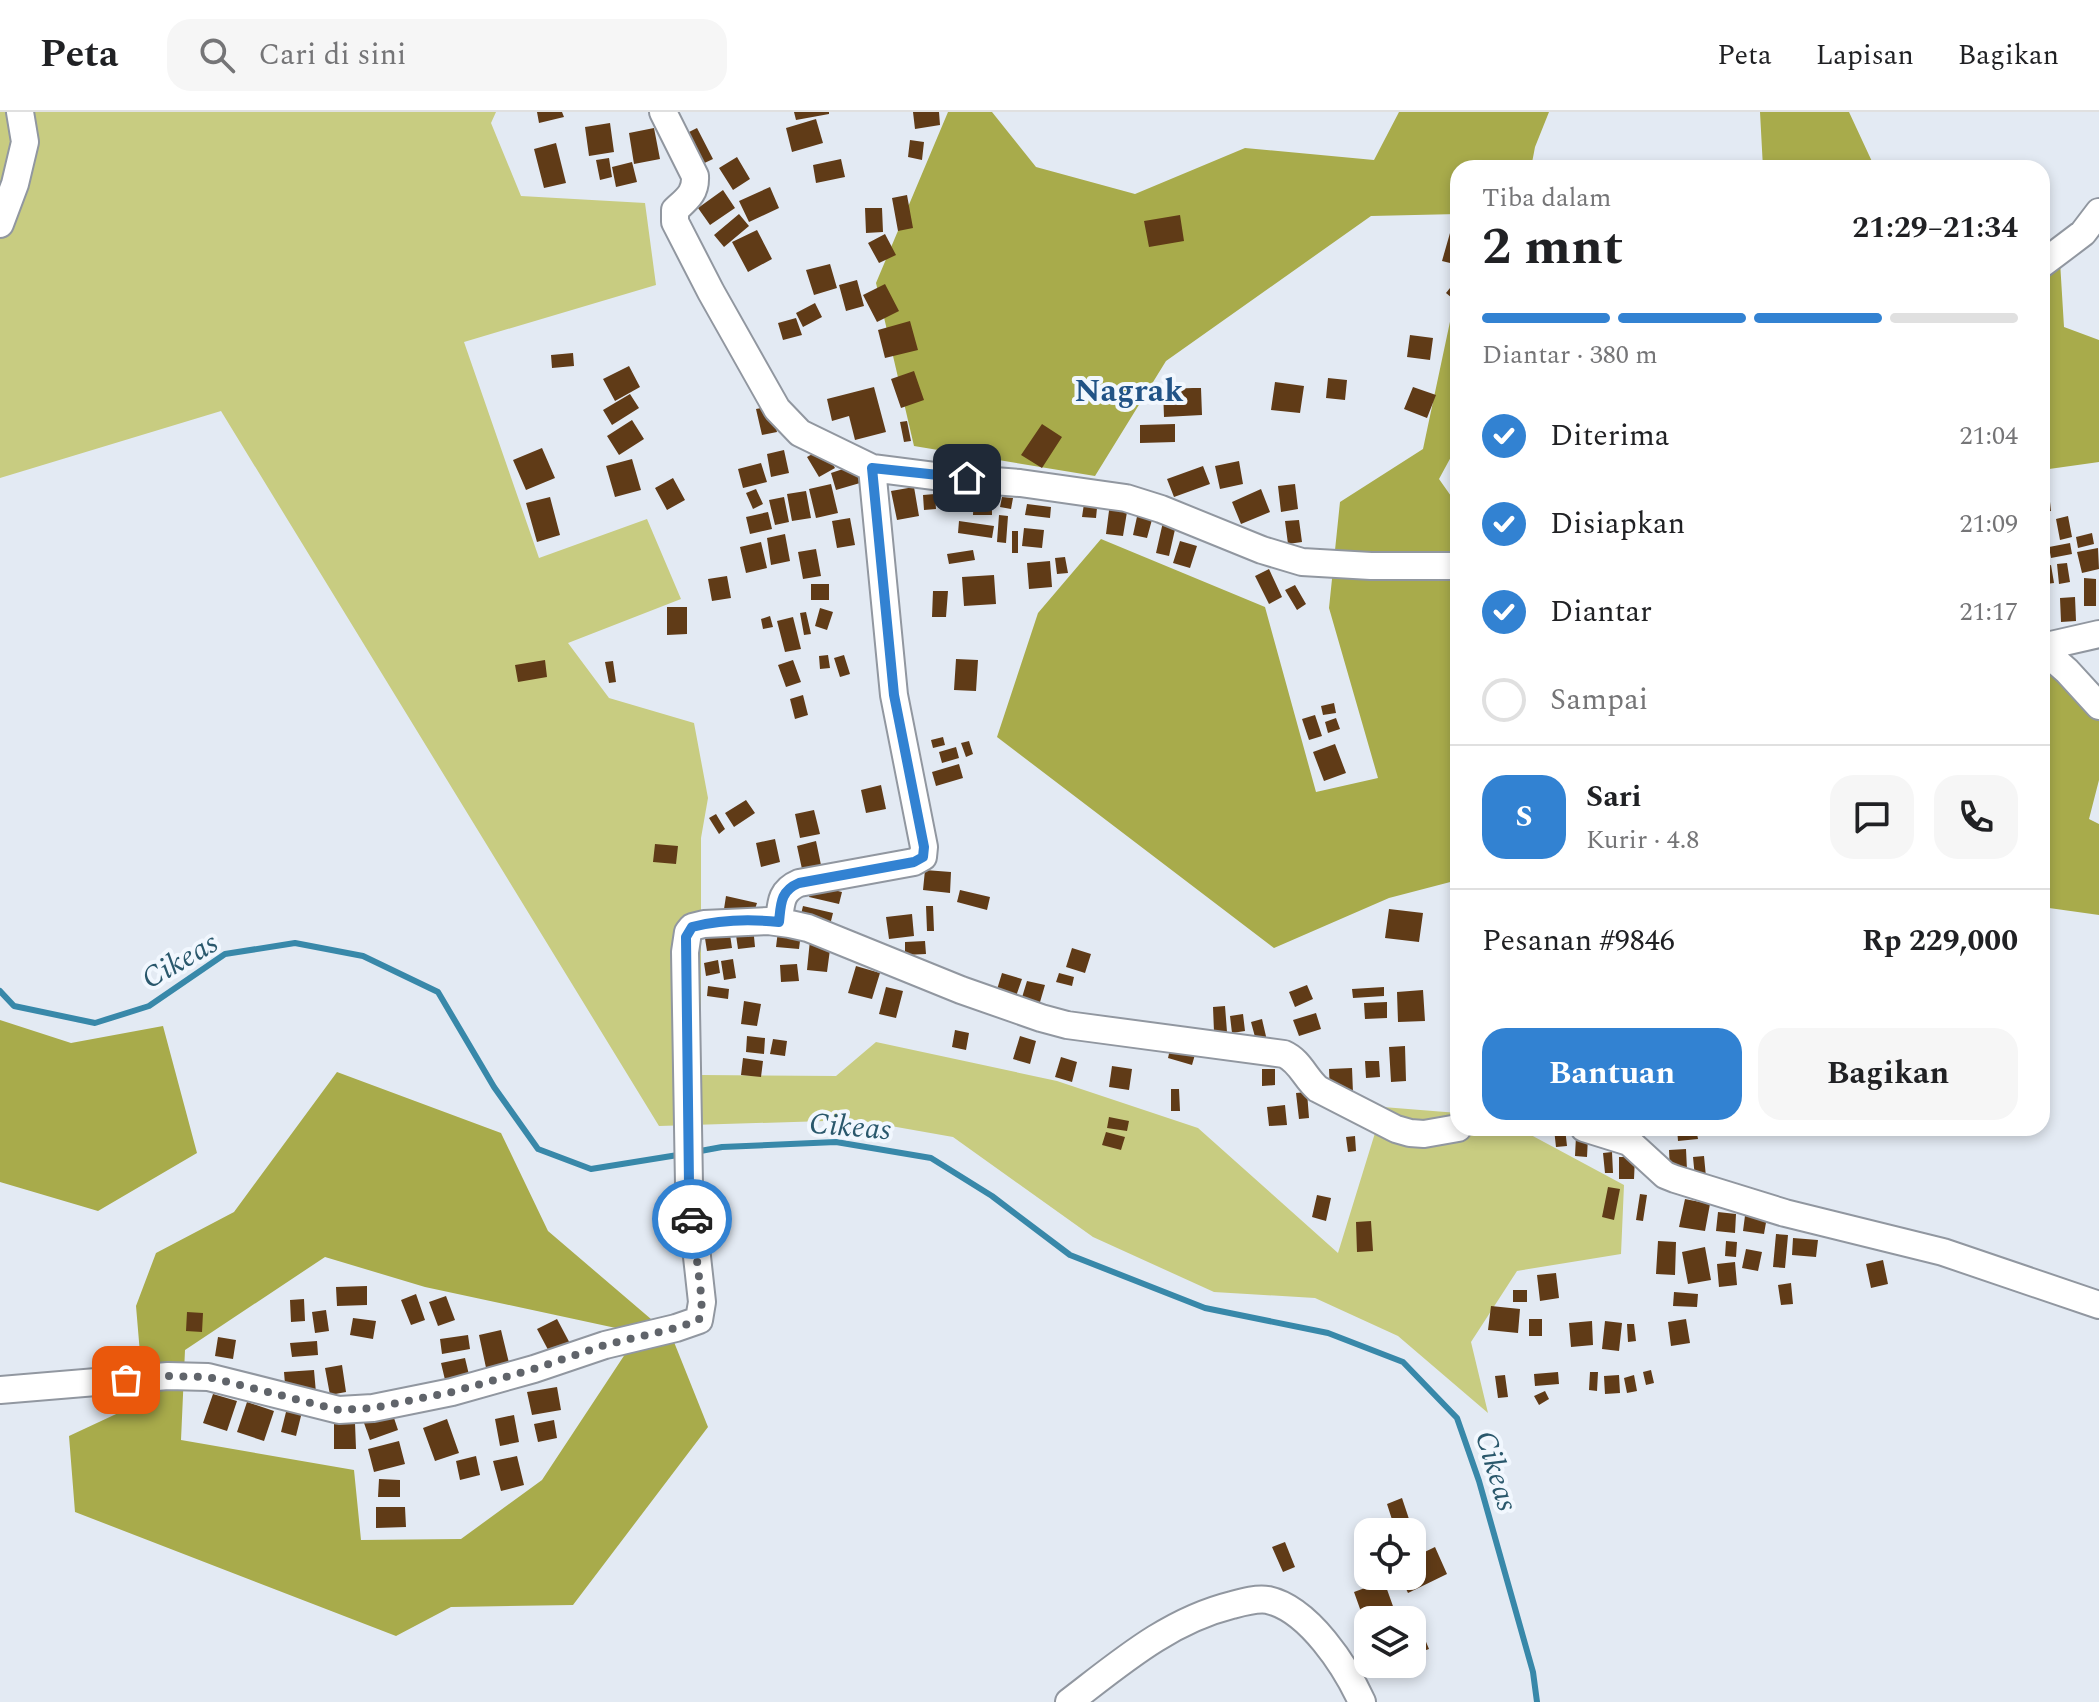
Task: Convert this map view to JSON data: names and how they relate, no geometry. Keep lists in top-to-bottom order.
{
  "districts": ["Nagrak"],
  "water": ["Cikeas"],
  "page": {
    "header": "Peta",
    "search": "Cari di sini",
    "nav": ["Peta", "Lapisan", "Bagikan"],
    "heading": ["2 mnt", "Tiba dalam", "21:29–21:34"],
    "panel": [
      "Sari",
      "Kurir · 4.8",
      "Pesanan #9846",
      "Rp 229,000"
    ],
    "bar": "Diantar · 380 m",
    "list": [
      ["Diterima", "21:04"],
      ["Disiapkan", "21:09"],
      ["Diantar", "21:17"],
      "Sampai"
    ],
    "round": "S",
    "buttons": ["Bantuan", "Bagikan"]
  }
}
